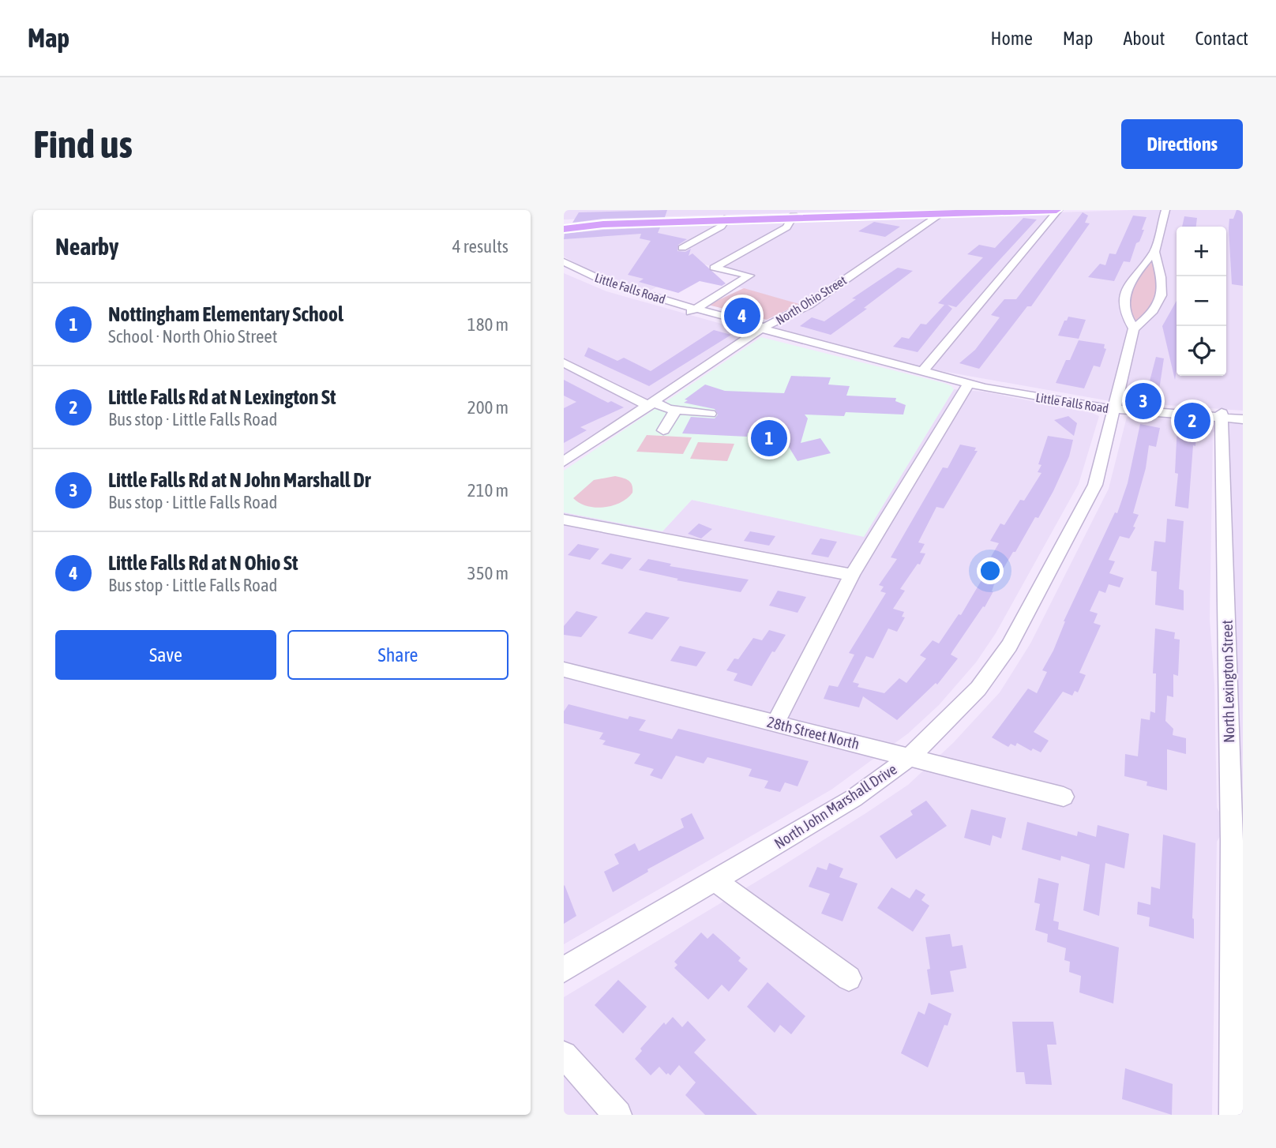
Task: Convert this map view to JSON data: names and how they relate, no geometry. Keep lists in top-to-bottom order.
{
  "streets": {
    "street": [
      "Little Falls Road",
      "North Ohio Street",
      "North Lexington Street",
      "28th Street North",
      "North John Marshall Drive"
    ]
  },
  "crossings": [
    ["Little Falls Road", "North Ohio Street"],
    ["Little Falls Road", "North Lexington Street"],
    ["Little Falls Road", "North John Marshall Drive"],
    ["28th Street North", "North John Marshall Drive"]
  ],
  "page": {
    "header": "Map",
    "nav": [
      "Home",
      "Map",
      "About",
      "Contact"
    ],
    "buttons": [
      "Directions",
      ["Save", "Share"]
    ],
    "title": "Find us",
    "heading": ["Nearby", "4 results"],
    "map_buttons": ["+", "−"],
    "list": [
      {
        "mark": "1",
        "name": "Nottingham Elementary School",
        "note": "School · North Ohio Street",
        "value": "180 m"
      },
      {
        "mark": "2",
        "name": "Little Falls Rd at N Lexington St",
        "note": "Bus stop · Little Falls Road",
        "value": "200 m"
      },
      {
        "mark": "3",
        "name": "Little Falls Rd at N John Marshall Dr",
        "note": "Bus stop · Little Falls Road",
        "value": "210 m"
      },
      {
        "mark": "4",
        "name": "Little Falls Rd at N Ohio St",
        "note": "Bus stop · Little Falls Road",
        "value": "350 m"
      }
    ],
    "pins": [
      "4",
      "3",
      "2",
      "1"
    ]
  }
}
